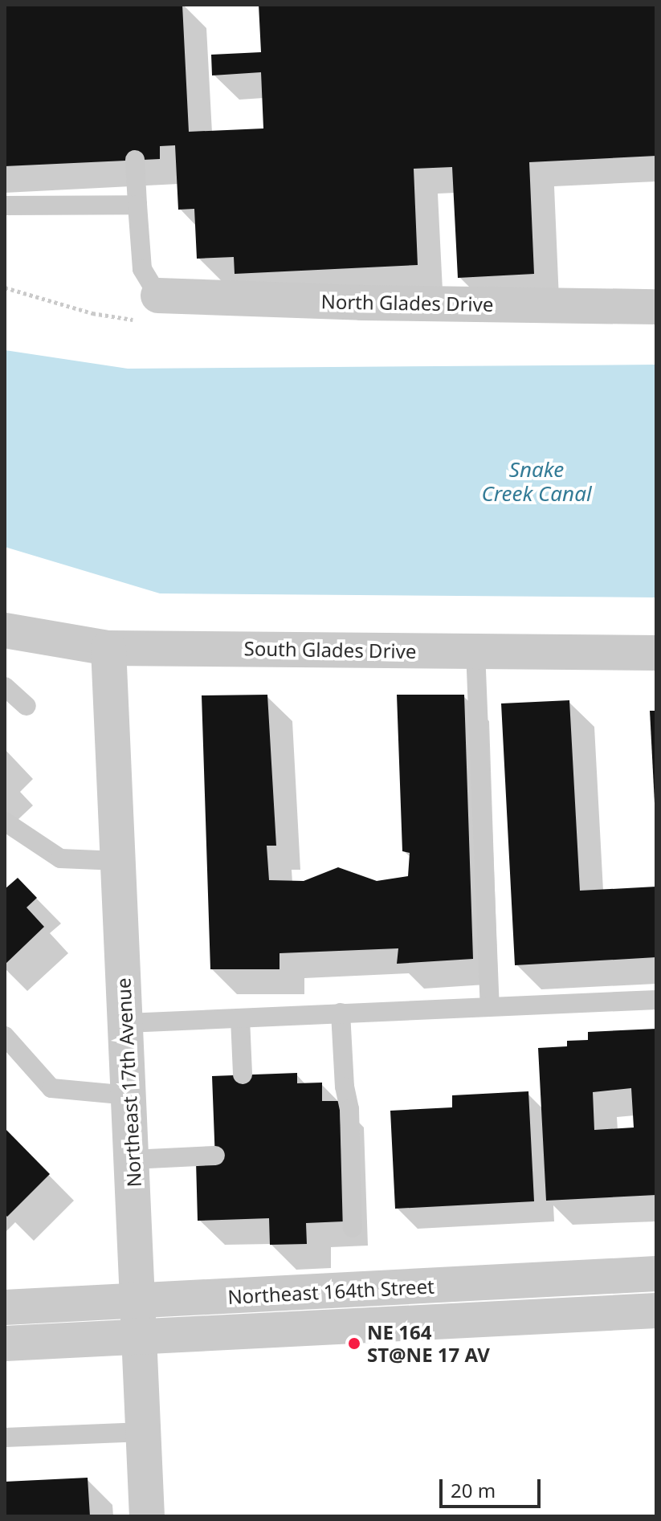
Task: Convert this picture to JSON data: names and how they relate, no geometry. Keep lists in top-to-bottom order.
{
  "streets": {
    "street": [
      "North Glades Drive",
      "South Glades Drive",
      "Northeast 17th Avenue",
      "Northeast 164th Street"
    ]
  },
  "crossings": [
    ["South Glades Drive", "Northeast 17th Avenue"],
    ["Northeast 17th Avenue", "Northeast 164th Street"]
  ],
  "water": ["Snake Creek Canal"],
  "places": ["NE 164 ST@NE 17 AV"],
  "scale_bar": "20 m"
}
